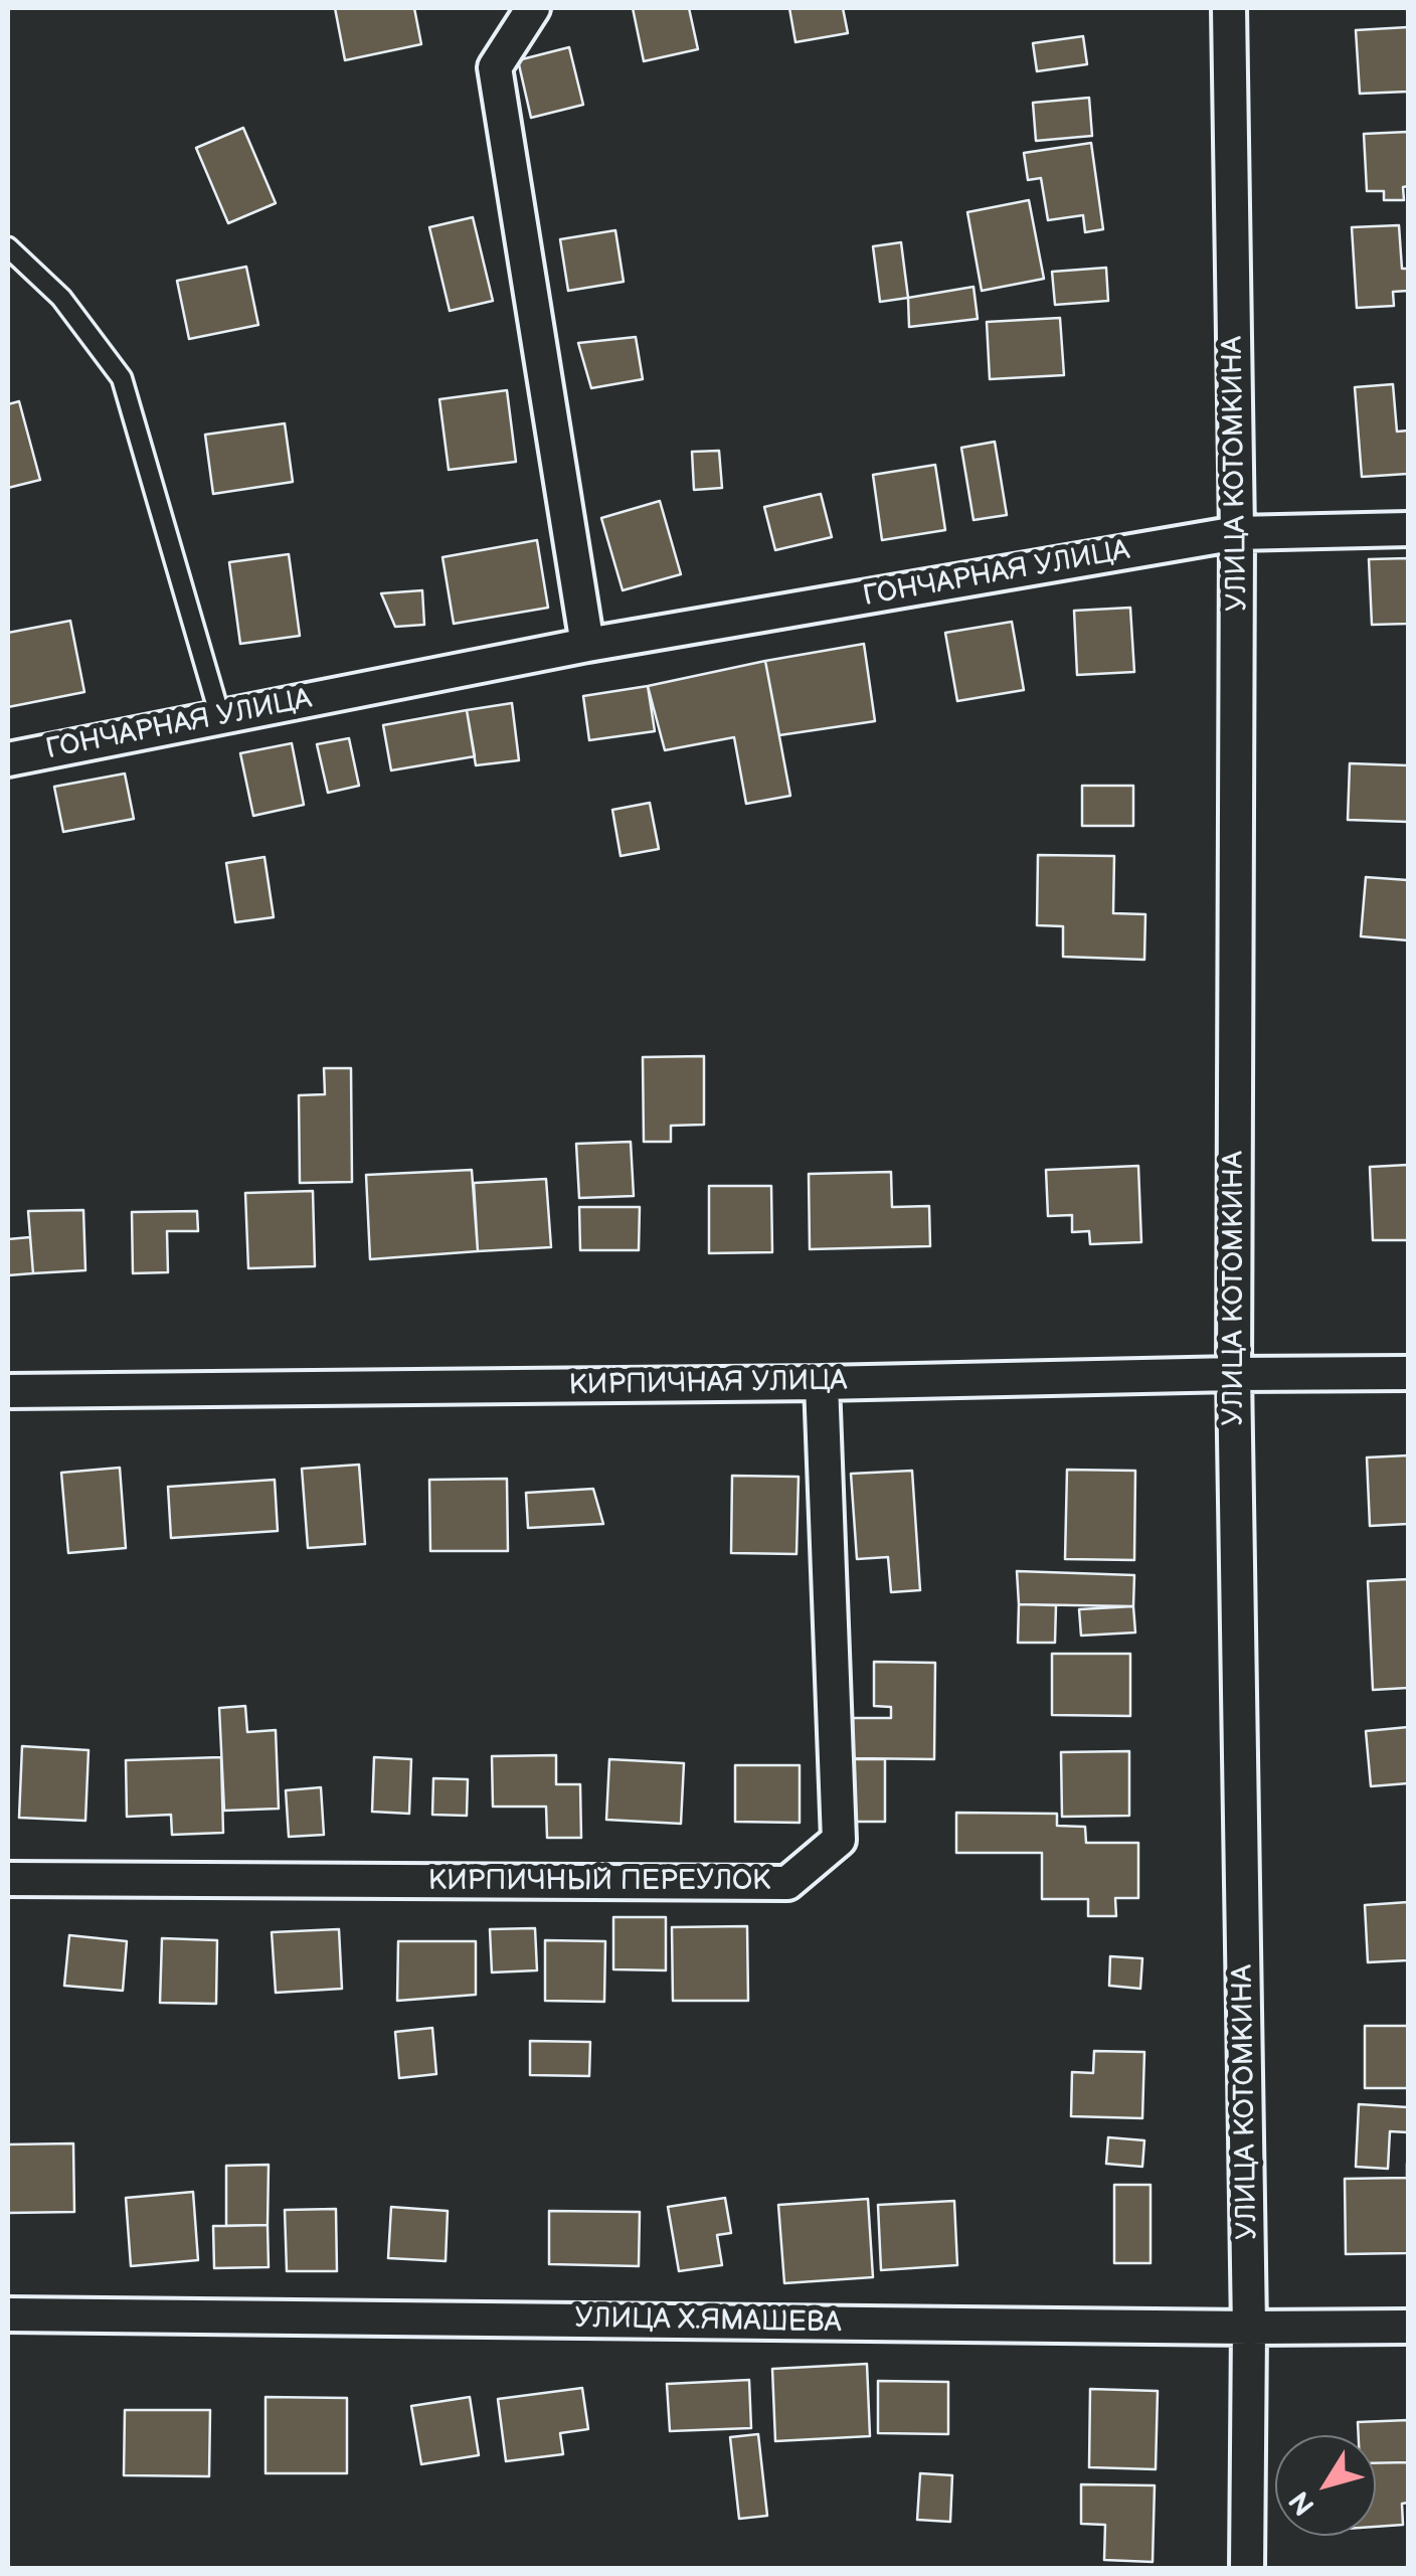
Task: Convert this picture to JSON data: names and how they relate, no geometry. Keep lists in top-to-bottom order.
{
  "streets": {
    "street": [
      "УЛИЦА КОТОМКИНА",
      "ГОНЧАРНАЯ УЛИЦА",
      "КИРПИЧНАЯ УЛИЦА",
      "КИРПИЧНЫЙ ПЕРЕУЛОК",
      "УЛИЦА Х.ЯМАШЕВА"
    ]
  },
  "crossings": [
    ["УЛИЦА КОТОМКИНА", "ГОНЧАРНАЯ УЛИЦА"],
    ["УЛИЦА КОТОМКИНА", "КИРПИЧНАЯ УЛИЦА"],
    ["УЛИЦА КОТОМКИНА", "УЛИЦА Х.ЯМАШЕВА"],
    ["КИРПИЧНАЯ УЛИЦА", "КИРПИЧНЫЙ ПЕРЕУЛОК"]
  ],
  "north": "bottom left"
}
